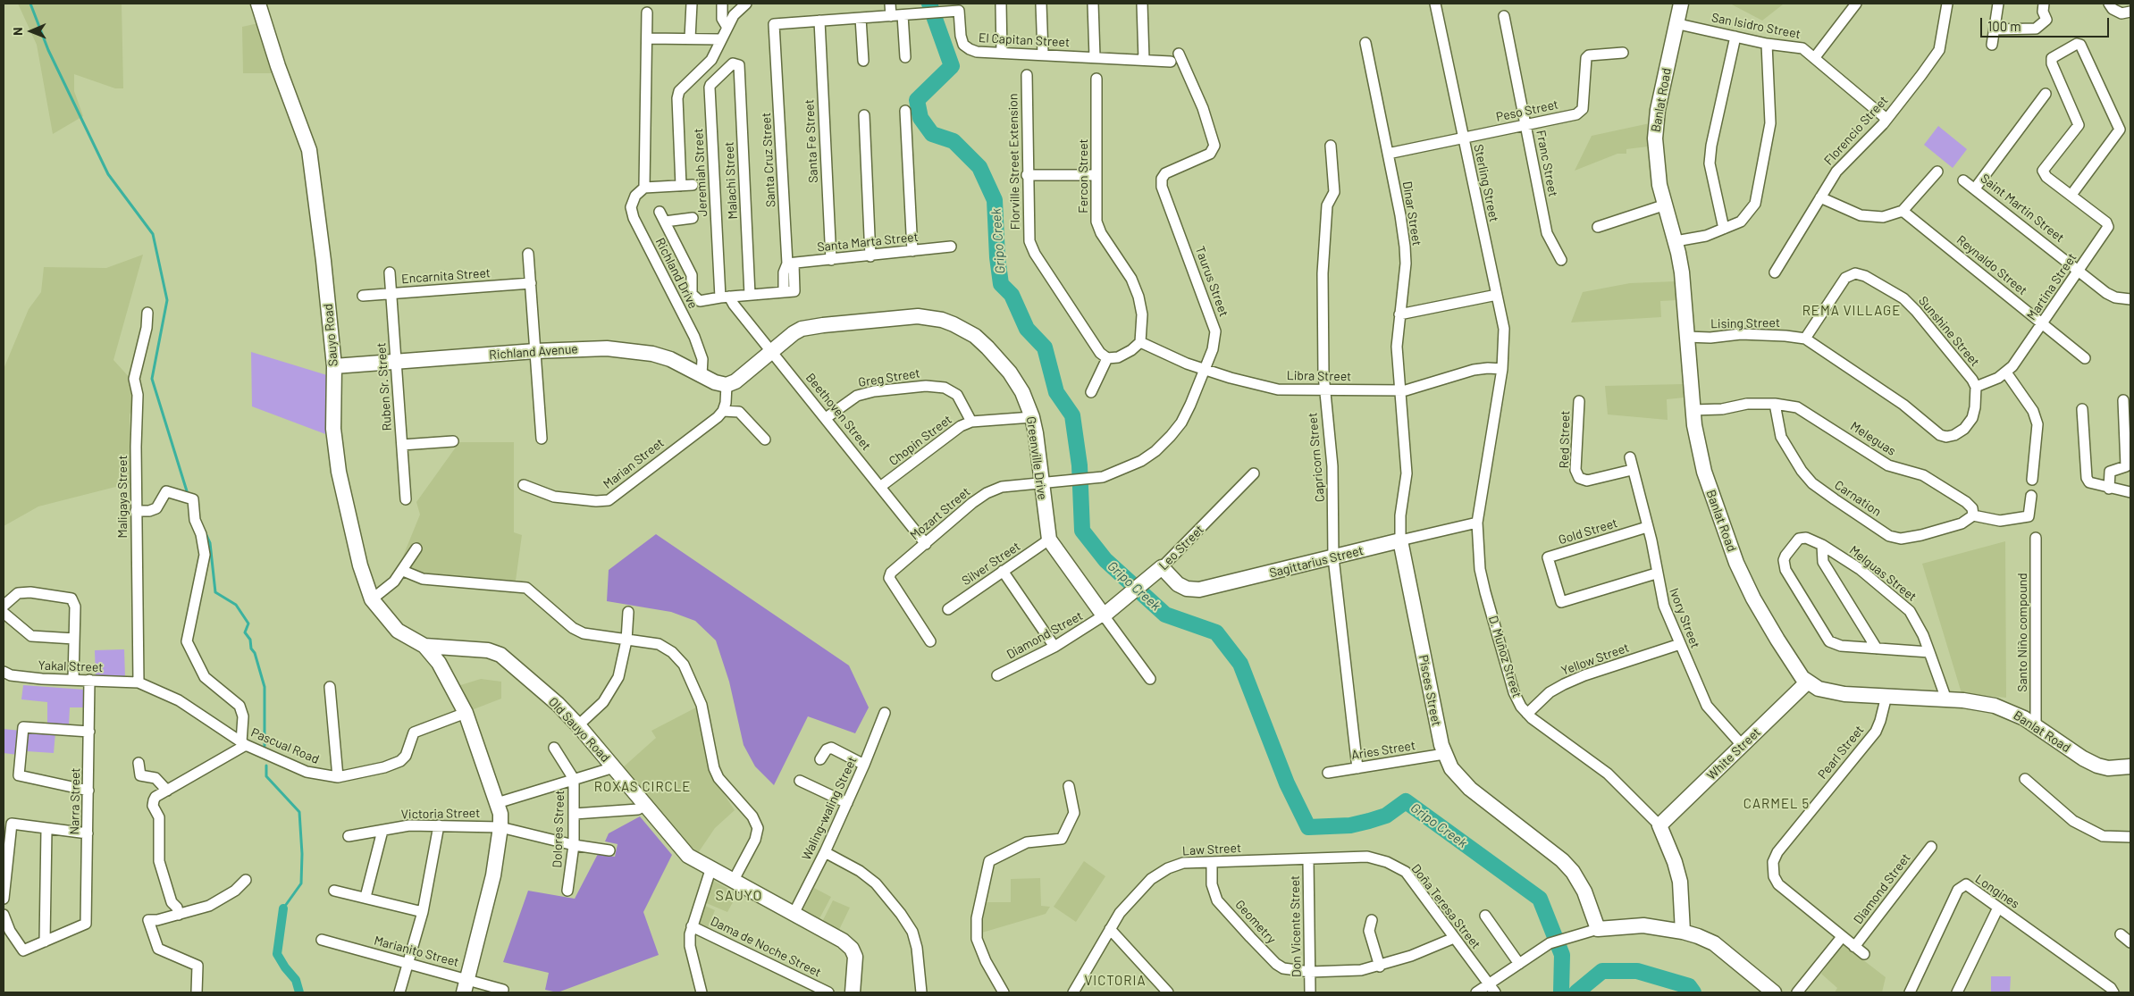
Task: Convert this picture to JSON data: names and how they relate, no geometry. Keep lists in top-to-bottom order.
{
  "streets": {
    "street": [
      "San Isidro Street",
      "El Capitan Street",
      "Banlat Road",
      "Peso Street",
      "Florencio Street",
      "Santa Fe Street",
      "Santa Cruz Street",
      "Florville Street Extension",
      "Franc Street",
      "Jeremiah Street",
      "Fercon Street",
      "Malachi Street",
      "Sterling Street",
      "Saint Martin Street",
      "Dinar Street",
      "Santa Marta Street",
      "Reynaldo Street",
      "Richland Drive",
      "Encarnita Street",
      "Taurus Street",
      "Martina Street",
      "Lising Street",
      "Sunshine Street",
      "Sauyo Road",
      "Richland Avenue",
      "Libra Street",
      "Greg Street",
      "Ruben Sr. Street",
      "Beethoven Street",
      "Meleguas",
      "Red Street",
      "Chopin Street",
      "Capricorn Street",
      "Greenville Drive",
      "Marian Street",
      "Maligaya Street",
      "Carnation",
      "Mozart Street",
      "Gold Street",
      "Leo Street",
      "Sagittarius Street",
      "Silver Street",
      "Melguas Street",
      "Ivory Street",
      "Santo Niño compound",
      "Diamond Street",
      "D. Muñoz Street",
      "Yellow Street",
      "Yakal Street",
      "Pisces Street",
      "Old Sauyo Road",
      "Pascual Road",
      "Aries Street",
      "Pearl Street",
      "White Street",
      "Narra Street",
      "Waling-waling Street",
      "Victoria Street",
      "Dolores Street",
      "Law Street",
      "Longines",
      "Doña Teresa Street",
      "Geometry",
      "Don Vicente Street",
      "Dama de Noche Street",
      "Marianito Street"
    ]
  },
  "crossings": [
    ["San Isidro Street", "Banlat Road"],
    ["San Isidro Street", "Florencio Street"],
    ["El Capitan Street", "Santa Fe Street"],
    ["El Capitan Street", "Santa Cruz Street"],
    ["Banlat Road", "Lising Street"],
    ["Banlat Road", "Meleguas"],
    ["Banlat Road", "Melguas Street"],
    ["Banlat Road", "Santo Niño compound"],
    ["Banlat Road", "Pearl Street"],
    ["Banlat Road", "White Street"],
    ["Peso Street", "Franc Street"],
    ["Peso Street", "Sterling Street"],
    ["Peso Street", "Dinar Street"],
    ["Santa Fe Street", "Santa Marta Street"],
    ["Santa Cruz Street", "Santa Marta Street"],
    ["Jeremiah Street", "Malachi Street"],
    ["Jeremiah Street", "Beethoven Street"],
    ["Fercon Street", "Libra Street"],
    ["Sterling Street", "Libra Street"],
    ["Sterling Street", "D. Muñoz Street"],
    ["Saint Martin Street", "Martina Street"],
    ["Dinar Street", "Libra Street"],
    ["Dinar Street", "Pisces Street"],
    ["Reynaldo Street", "Martina Street"],
    ["Richland Drive", "Richland Avenue"],
    ["Encarnita Street", "Ruben Sr. Street"],
    ["Taurus Street", "Libra Street"],
    ["Taurus Street", "Greenville Drive"],
    ["Taurus Street", "Mozart Street"],
    ["Martina Street", "Sunshine Street"],
    ["Lising Street", "Sunshine Street"],
    ["Sauyo Road", "Richland Avenue"],
    ["Sauyo Road", "Old Sauyo Road"],
    ["Richland Avenue", "Ruben Sr. Street"],
    ["Richland Avenue", "Greenville Drive"],
    ["Libra Street", "Capricorn Street"],
    ["Libra Street", "D. Muñoz Street"],
    ["Libra Street", "Pisces Street"],
    ["Greg Street", "Beethoven Street"],
    ["Greg Street", "Chopin Street"],
    ["Beethoven Street", "Chopin Street"],
    ["Beethoven Street", "Greenville Drive"],
    ["Beethoven Street", "Mozart Street"],
    ["Meleguas", "Carnation"],
    ["Red Street", "Ivory Street"],
    ["Chopin Street", "Greenville Drive"],
    ["Capricorn Street", "Sagittarius Street"],
    ["Capricorn Street", "Aries Street"],
    ["Greenville Drive", "Mozart Street"],
    ["Greenville Drive", "Leo Street"],
    ["Greenville Drive", "Silver Street"],
    ["Greenville Drive", "Diamond Street"],
    ["Maligaya Street", "Yakal Street"],
    ["Maligaya Street", "Pascual Road"],
    ["Gold Street", "Ivory Street"],
    ["Leo Street", "Sagittarius Street"],
    ["Leo Street", "Diamond Street"],
    ["Sagittarius Street", "D. Muñoz Street"],
    ["Sagittarius Street", "Pisces Street"],
    ["Ivory Street", "Yellow Street"],
    ["Ivory Street", "White Street"],
    ["Diamond Street", "Pearl Street"],
    ["D. Muñoz Street", "Yellow Street"],
    ["D. Muñoz Street", "White Street"],
    ["Yakal Street", "Pascual Road"],
    ["Yakal Street", "Narra Street"],
    ["Pisces Street", "Aries Street"],
    ["Old Sauyo Road", "Waling-waling Street"],
    ["Victoria Street", "Dolores Street"],
    ["Law Street", "Doña Teresa Street"],
    ["Law Street", "Geometry"],
    ["Law Street", "Don Vicente Street"],
    ["Doña Teresa Street", "Geometry"],
    ["Doña Teresa Street", "Don Vicente Street"],
    ["Geometry", "Don Vicente Street"]
  ],
  "districts": [
    "REMA VILLAGE",
    "ROXAS CIRCLE",
    "CARMEL 5",
    "SAUYO",
    "VICTORIA"
  ],
  "water": ["Gripo Creek"],
  "scale_bar": "100 m",
  "north": "left"
}
